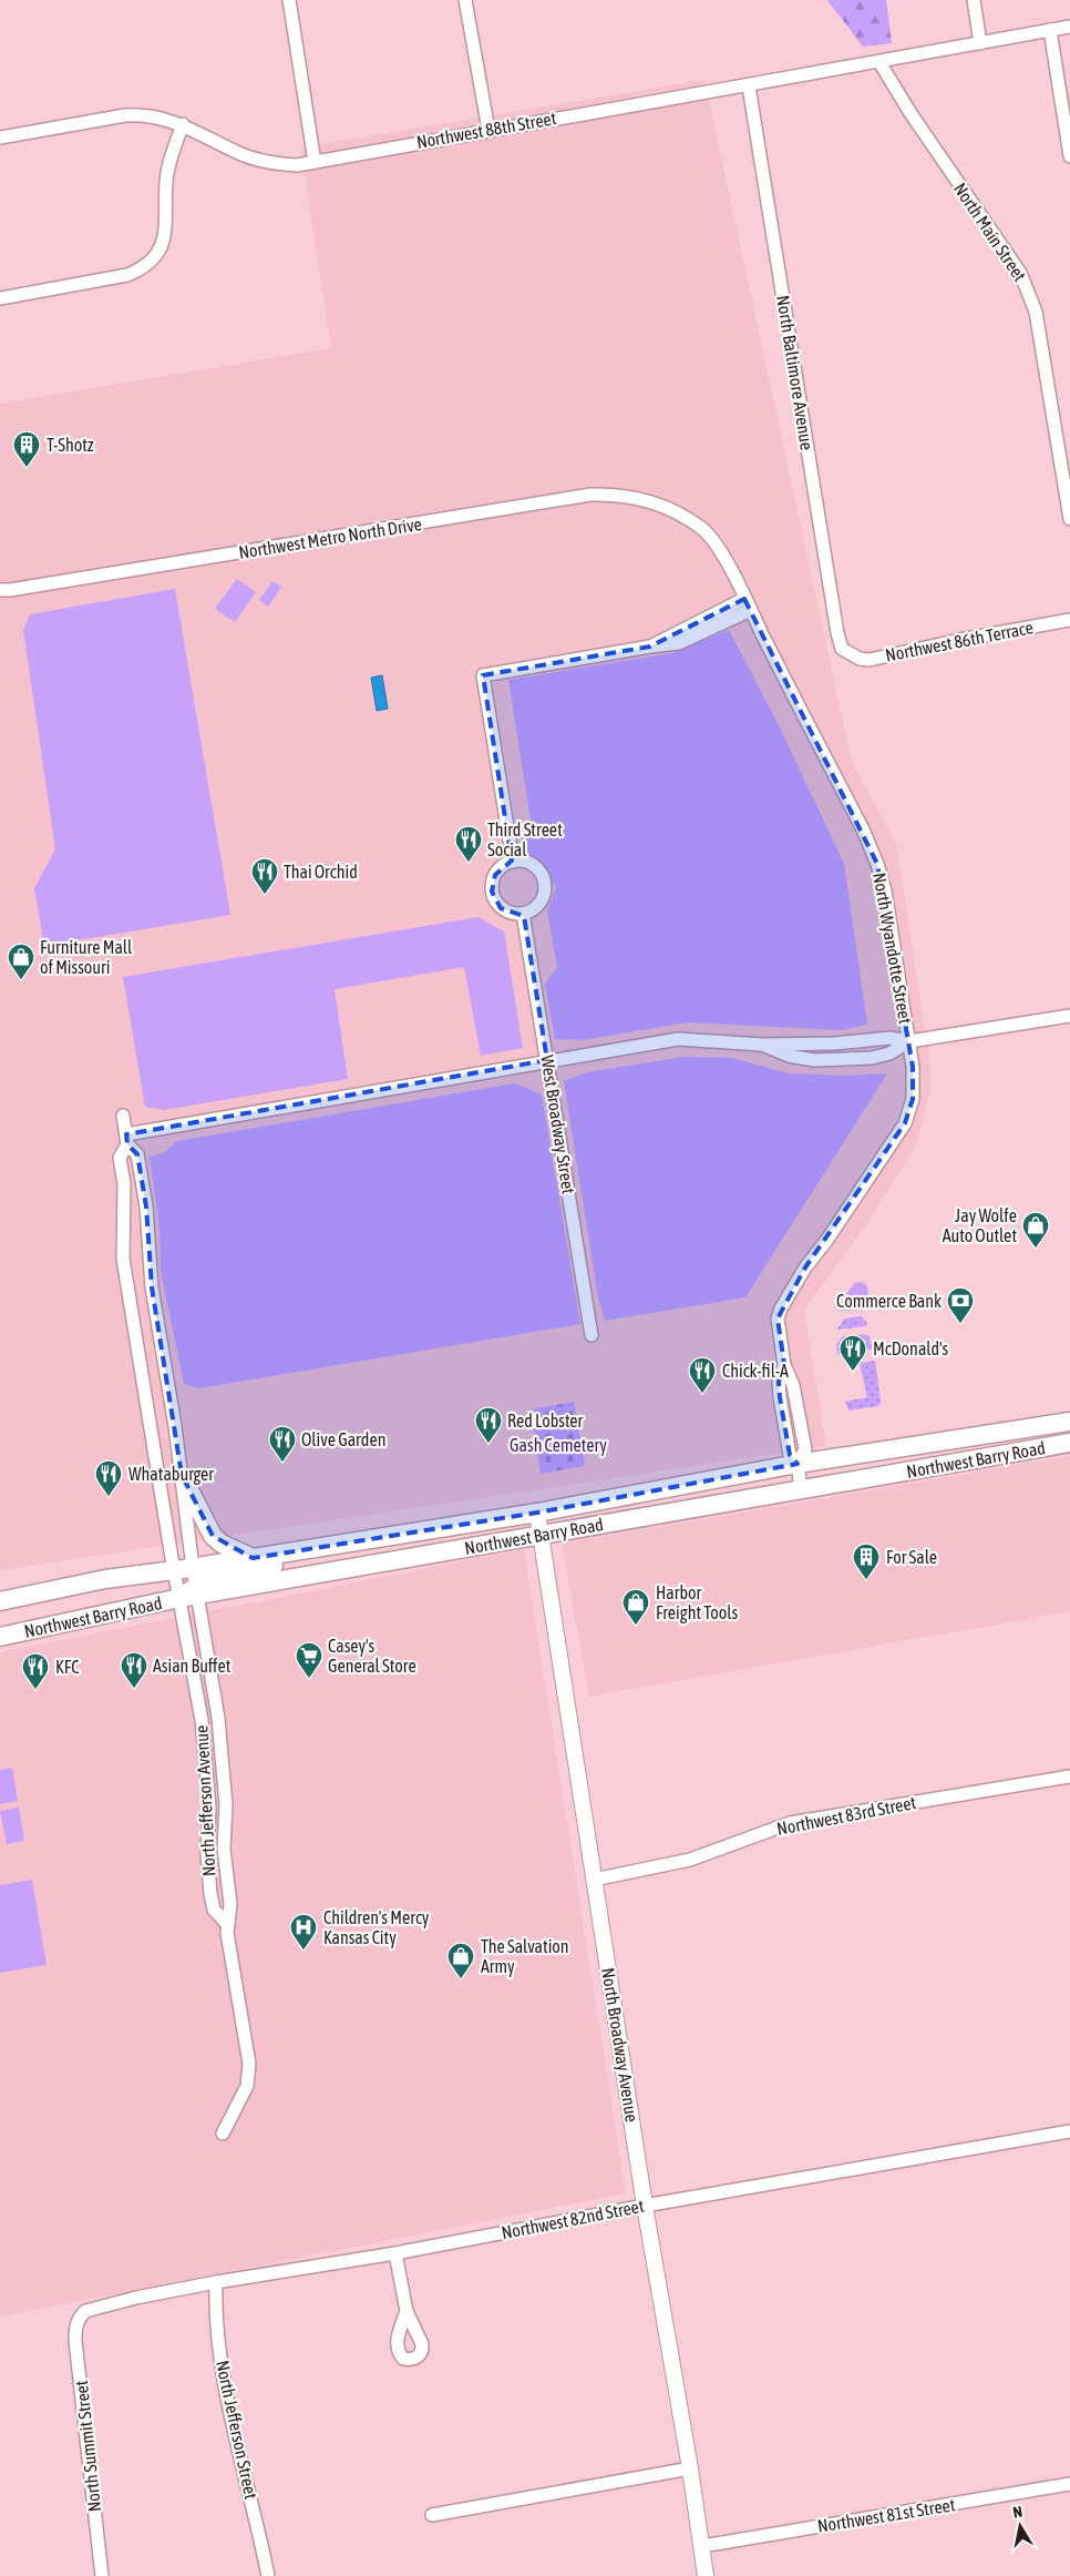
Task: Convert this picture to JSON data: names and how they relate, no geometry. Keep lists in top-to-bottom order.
{
  "streets": {
    "main road": ["Northwest Barry Road"],
    "street": [
      "Northwest 88th Street",
      "North Main Street",
      "North Baltimore Avenue",
      "Northwest Metro North Drive",
      "Northwest 86th Terrace",
      "North Wyandotte Street",
      "West Broadway Street",
      "North Jefferson Avenue",
      "Northwest 83rd Street",
      "North Broadway Avenue",
      "Northwest 82nd Street",
      "North Jefferson Street",
      "North Summit Street",
      "Northwest 81st Street"
    ]
  },
  "crossings": [
    ["Northwest 88th Street", "North Main Street"],
    ["Northwest 88th Street", "North Baltimore Avenue"],
    ["North Baltimore Avenue", "Northwest 86th Terrace"],
    ["Northwest Metro North Drive", "North Wyandotte Street"],
    ["North Wyandotte Street", "Northwest Barry Road"],
    ["Northwest Barry Road", "North Jefferson Avenue"],
    ["Northwest Barry Road", "North Broadway Avenue"],
    ["Northwest 83rd Street", "North Broadway Avenue"],
    ["North Broadway Avenue", "Northwest 82nd Street"],
    ["North Broadway Avenue", "Northwest 81st Street"],
    ["Northwest 82nd Street", "North Jefferson Street"],
    ["Northwest 82nd Street", "North Summit Street"]
  ],
  "parks": ["Gash Cemetery"],
  "places": {
    "building": ["T-Shotz", "For Sale"],
    "restaurant": [
      "Third Street Social",
      "Thai Orchid",
      "McDonald's",
      "Chick-fil-A",
      "Red Lobster",
      "Olive Garden",
      "Whataburger",
      "Asian Buffet",
      "KFC"
    ],
    "shop": [
      "Furniture Mall of Missouri",
      "Jay Wolfe Auto Outlet",
      "Harbor Freight Tools",
      "The Salvation Army"
    ],
    "bank": ["Commerce Bank"],
    "supermarket": ["Casey's General Store"],
    "hospital": ["Children's Mercy Kansas City"]
  },
  "north": "top"
}
